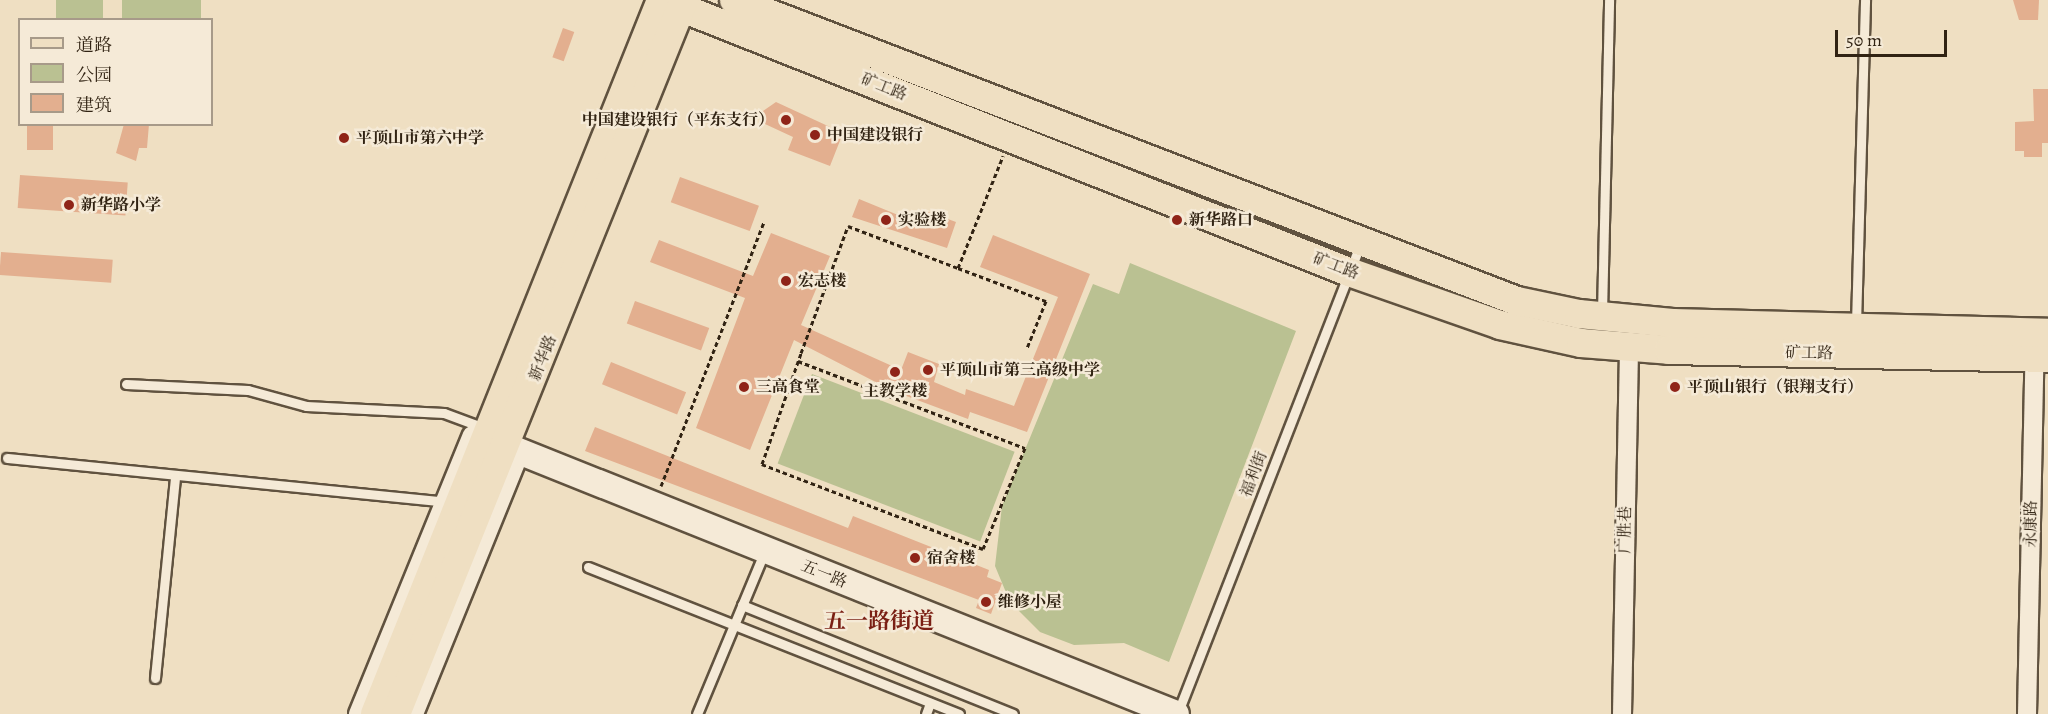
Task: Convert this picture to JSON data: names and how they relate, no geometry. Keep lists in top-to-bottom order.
{
  "streets": {
    "main road": ["矿工路", "新华路"],
    "street": ["永康路", "广胜巷", "五一路"],
    "lane": ["福利街"]
  },
  "crossings": [
    ["矿工路", "新华路"],
    ["矿工路", "福利街"],
    ["矿工路", "永康路"],
    ["矿工路", "广胜巷"],
    ["新华路", "五一路"],
    ["福利街", "五一路"]
  ],
  "districts": ["五一路街道"],
  "places": [
    "中国建设银行（平东支行）",
    "中国建设银行",
    "平顶山市第六中学",
    "新华路小学",
    "实验楼",
    "新华路口",
    "宏志楼",
    "平顶山市第三高级中学",
    "主教学楼",
    "三高食堂",
    "平顶山银行（银翔支行）",
    "宿舍楼",
    "维修小屋"
  ],
  "legend": ["道路", "公园", "建筑"],
  "scale_bar": "50 m"
}
